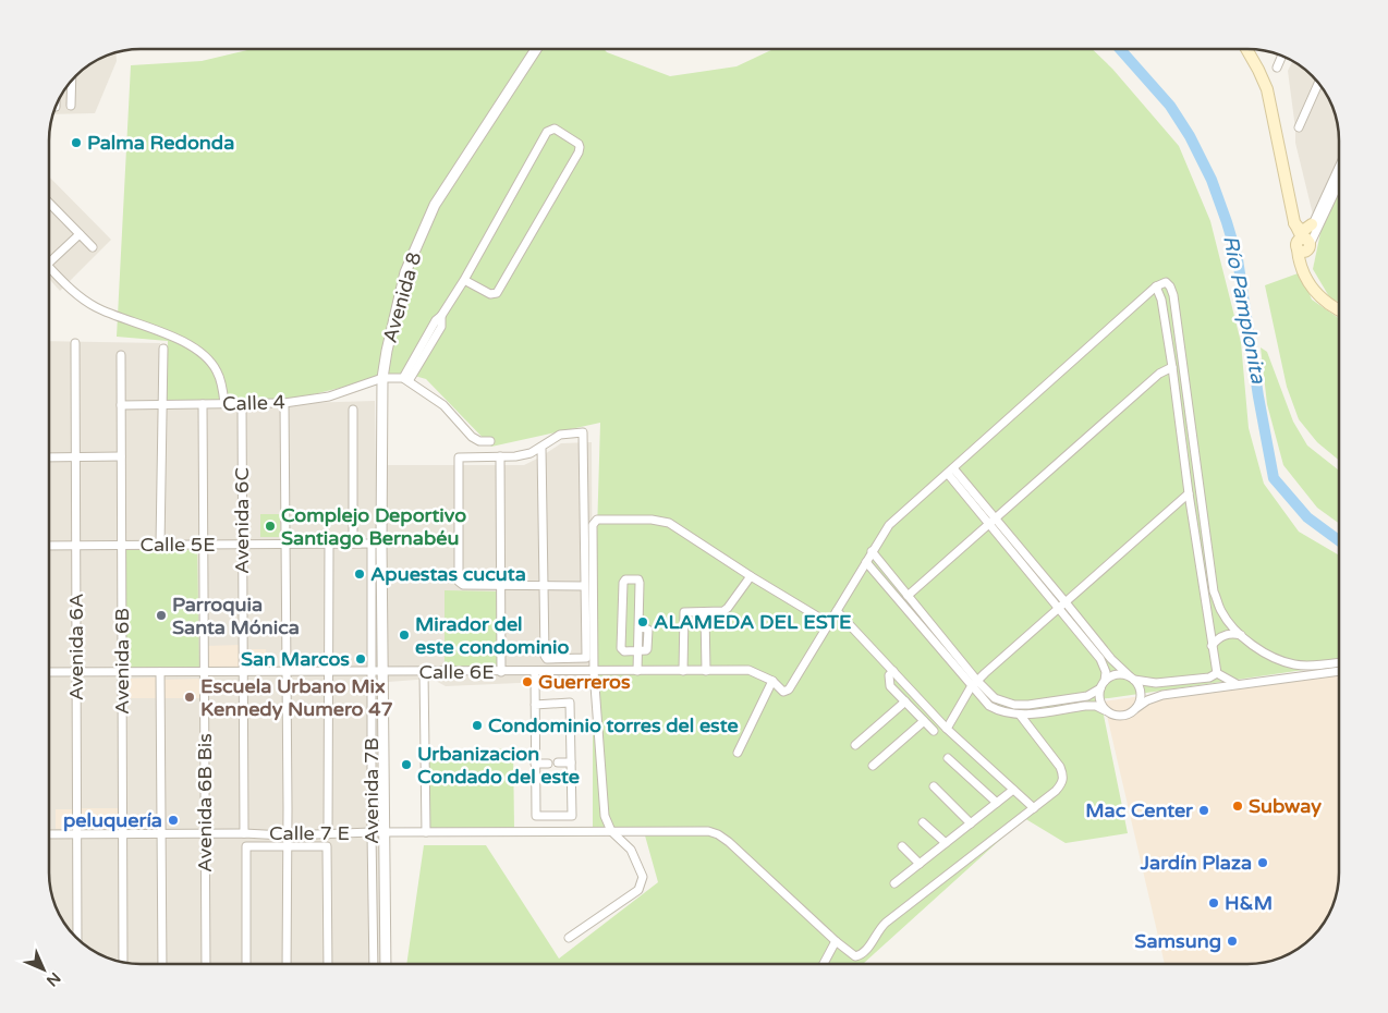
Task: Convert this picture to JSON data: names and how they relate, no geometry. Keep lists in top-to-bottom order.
{
  "streets": {
    "street": [
      "Avenida 8",
      "Calle 4",
      "Avenida 6C",
      "Calle 5E",
      "Avenida 6A",
      "Avenida 6B",
      "Calle 6E",
      "Avenida 7B",
      "Avenida 6B Bis",
      "Calle 7 E"
    ]
  },
  "crossings": [
    ["Avenida 8", "Calle 4"],
    ["Avenida 8", "Calle 5E"],
    ["Avenida 8", "Avenida 7B"],
    ["Calle 4", "Avenida 6C"],
    ["Calle 4", "Avenida 6B"],
    ["Calle 4", "Avenida 6B Bis"],
    ["Avenida 6C", "Calle 5E"],
    ["Avenida 6C", "Calle 6E"],
    ["Avenida 6C", "Calle 7 E"],
    ["Calle 5E", "Avenida 6A"],
    ["Calle 5E", "Avenida 6B"],
    ["Calle 5E", "Avenida 7B"],
    ["Calle 5E", "Avenida 6B Bis"],
    ["Avenida 6A", "Calle 6E"],
    ["Avenida 6A", "Calle 7 E"],
    ["Avenida 6B", "Calle 6E"],
    ["Avenida 6B", "Calle 7 E"],
    ["Calle 6E", "Avenida 7B"],
    ["Calle 6E", "Avenida 6B Bis"],
    ["Avenida 7B", "Calle 7 E"],
    ["Avenida 6B Bis", "Calle 7 E"]
  ],
  "water": ["Río Pamplonita"],
  "places": [
    "Palma Redonda",
    "Complejo Deportivo Santiago Bernabéu",
    "Apuestas cucuta",
    "Parroquia Santa Mónica",
    "ALAMEDA DEL ESTE",
    "Mirador del este condominio",
    "San Marcos",
    "Guerreros",
    "Escuela Urbano Mix Kennedy Numero 47",
    "Condominio torres del este",
    "Urbanizacion Condado del este",
    "Subway",
    "Mac Center",
    "peluquería",
    "Jardín Plaza",
    "H&M",
    "Samsung"
  ],
  "north": "bottom right"
}
